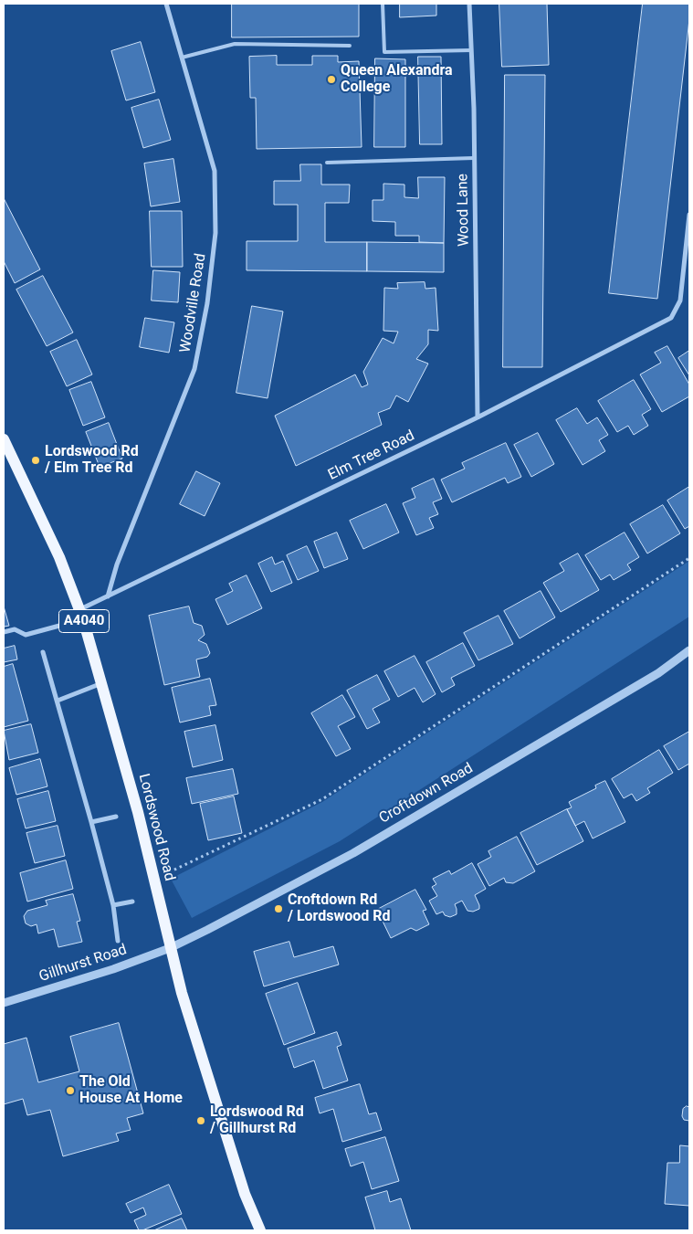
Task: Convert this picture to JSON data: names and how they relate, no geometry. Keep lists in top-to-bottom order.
{
  "streets": {
    "main road": ["A4040", "Lordswood Road"],
    "street": [
      "Wood Lane",
      "Woodville Road",
      "Elm Tree Road",
      "Croftdown Road",
      "Gillhurst Road"
    ]
  },
  "crossings": [
    ["Wood Lane", "Elm Tree Road"],
    ["Woodville Road", "Elm Tree Road"],
    ["Elm Tree Road", "Lordswood Road"],
    ["Croftdown Road", "Lordswood Road"],
    ["Croftdown Road", "Gillhurst Road"],
    ["Lordswood Road", "Gillhurst Road"]
  ],
  "places": [
    "Queen Alexandra College",
    "Lordswood Rd / Elm Tree Rd",
    "Croftdown Rd / Lordswood Rd",
    "The Old House At Home",
    "Lordswood Rd / Gillhurst Rd"
  ]
}
